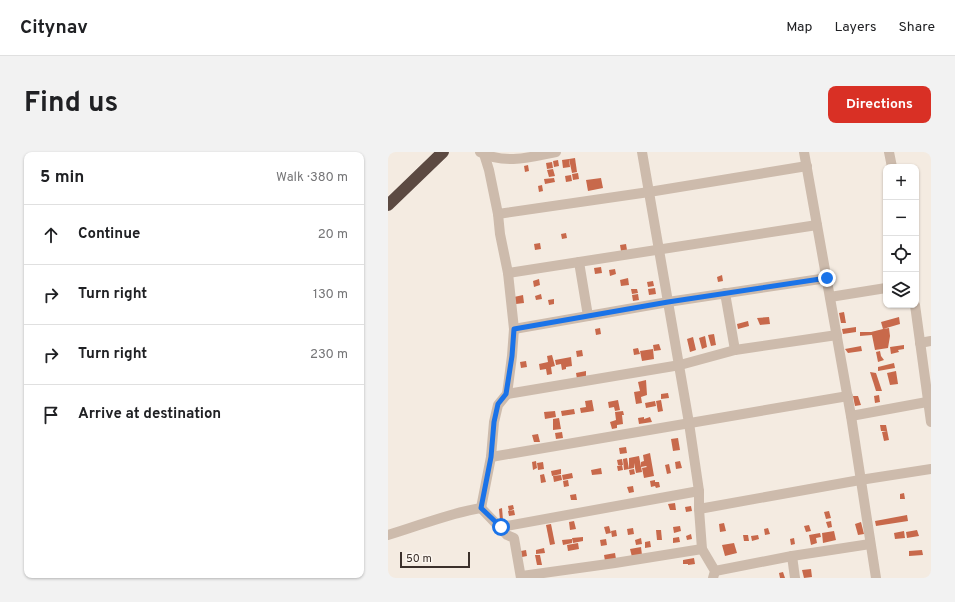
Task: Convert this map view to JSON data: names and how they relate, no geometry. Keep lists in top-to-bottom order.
{
  "scale_bar": "50 m",
  "page": {
    "header": "Citynav",
    "nav": ["Map", "Layers", "Share"],
    "title": "Find us",
    "buttons": "Directions",
    "heading": ["5 min", "Walk · 380 m"],
    "map_buttons": ["+", "−"],
    "list": [
      ["Continue", "20 m"],
      ["Turn right", "130 m"],
      ["Turn right", "230 m"],
      "Arrive at destination"
    ],
    "scale": "50 m"
  }
}
